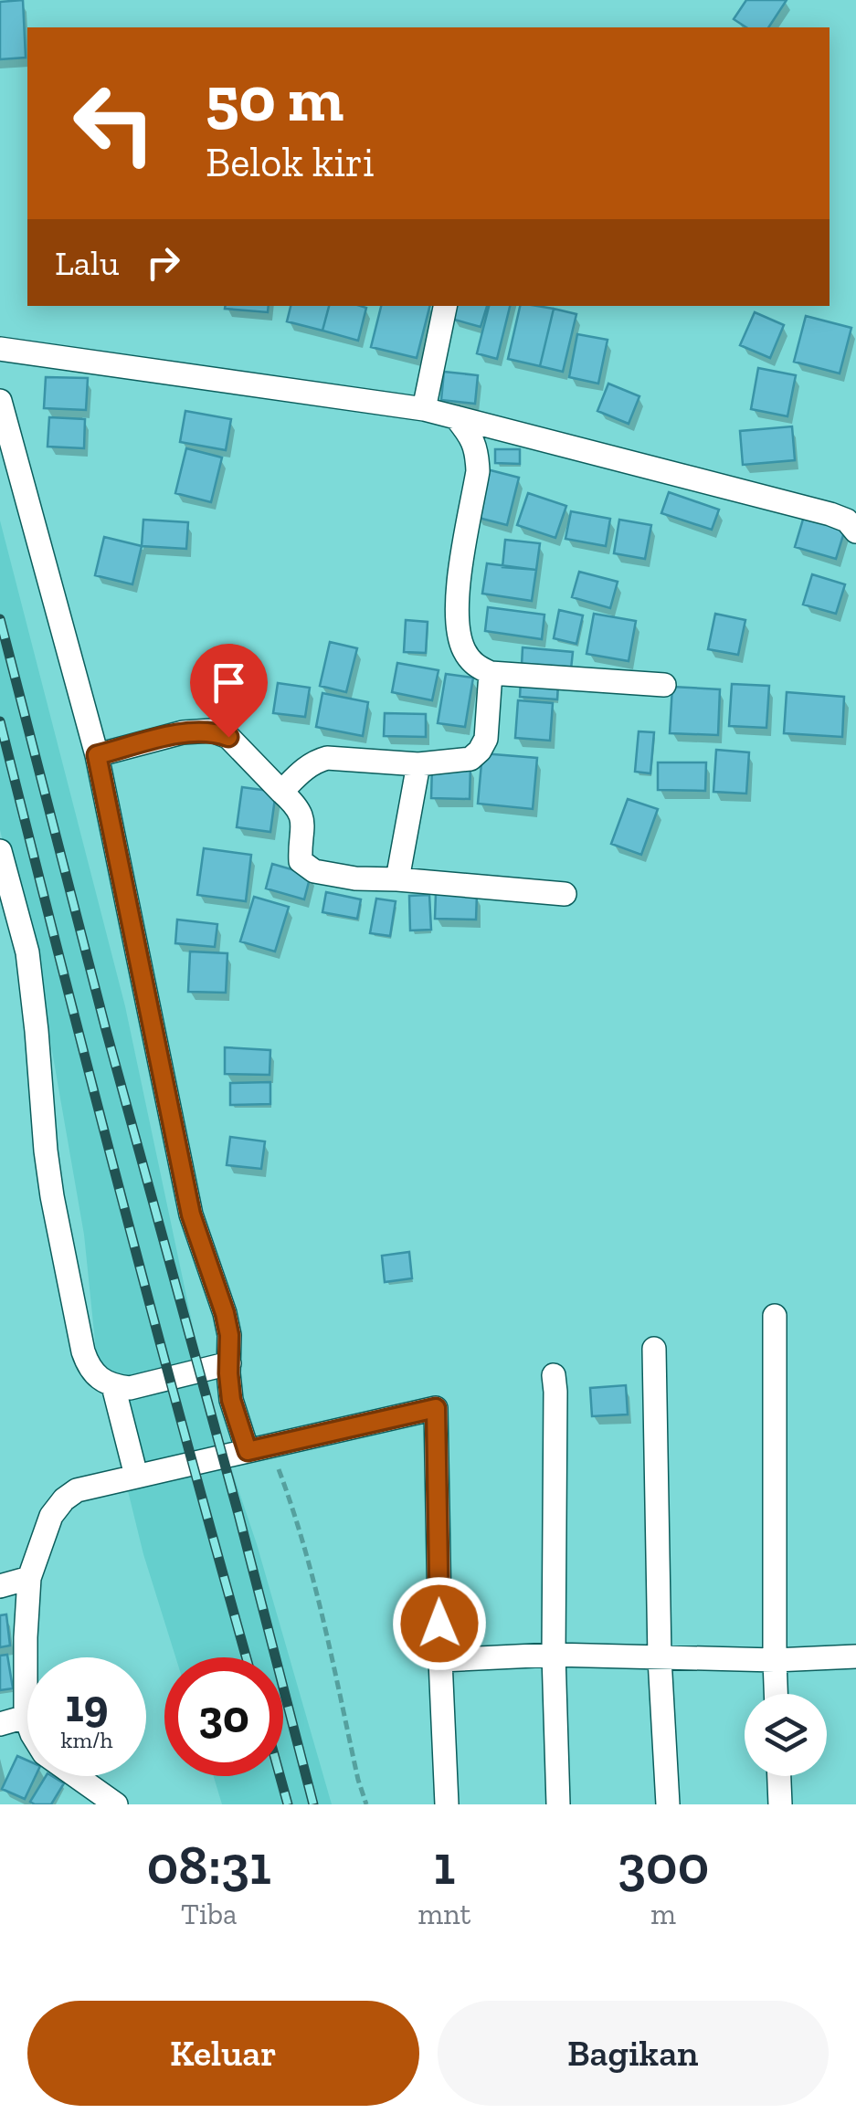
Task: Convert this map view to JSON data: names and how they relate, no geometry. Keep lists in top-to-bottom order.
{
  "page": {
    "turn": ["50 m", "Belok kiri"],
    "then": "Lalu",
    "speed": "19 km/h",
    "limit": "30",
    "eta": [
      "08:31",
      "Tiba",
      "1",
      "mnt",
      "300",
      "m"
    ],
    "buttons": ["Keluar", "Bagikan"]
  }
}
